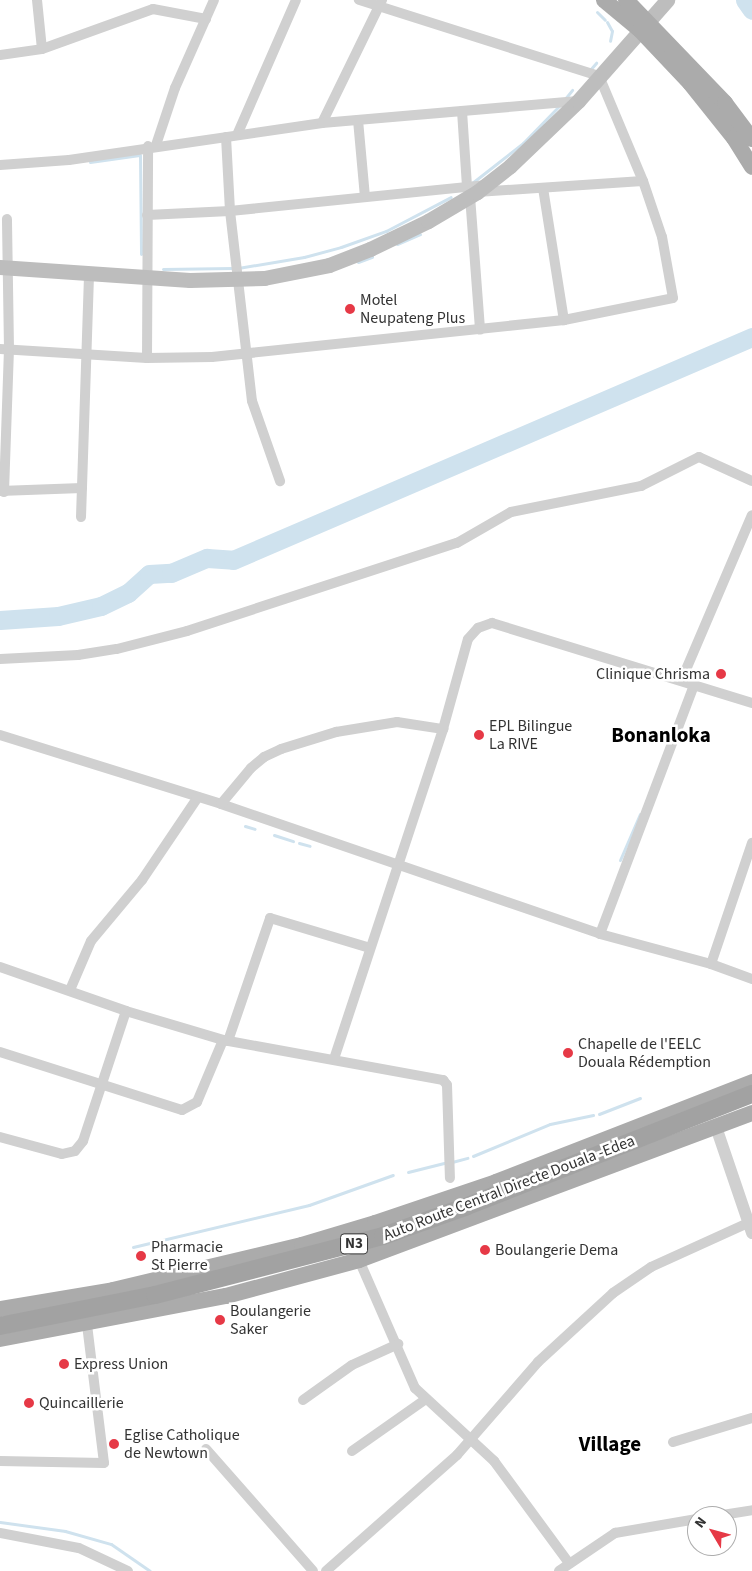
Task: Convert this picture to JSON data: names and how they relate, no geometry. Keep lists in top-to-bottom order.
{
  "streets": {
    "highway": ["Auto Route Central Directe Douala -Edea", "N3"]
  },
  "districts": ["Bonanloka", "Village"],
  "places": [
    "Motel Neupateng Plus",
    "Clinique Chrisma",
    "EPL Bilingue La RIVE",
    "Chapelle de l'EELC Douala Rédemption",
    "Boulangerie Dema",
    "Pharmacie St Pierre",
    "Boulangerie Saker",
    "Express Union",
    "Quincaillerie",
    "Eglise Catholique de Newtown"
  ],
  "north": "top left"
}
